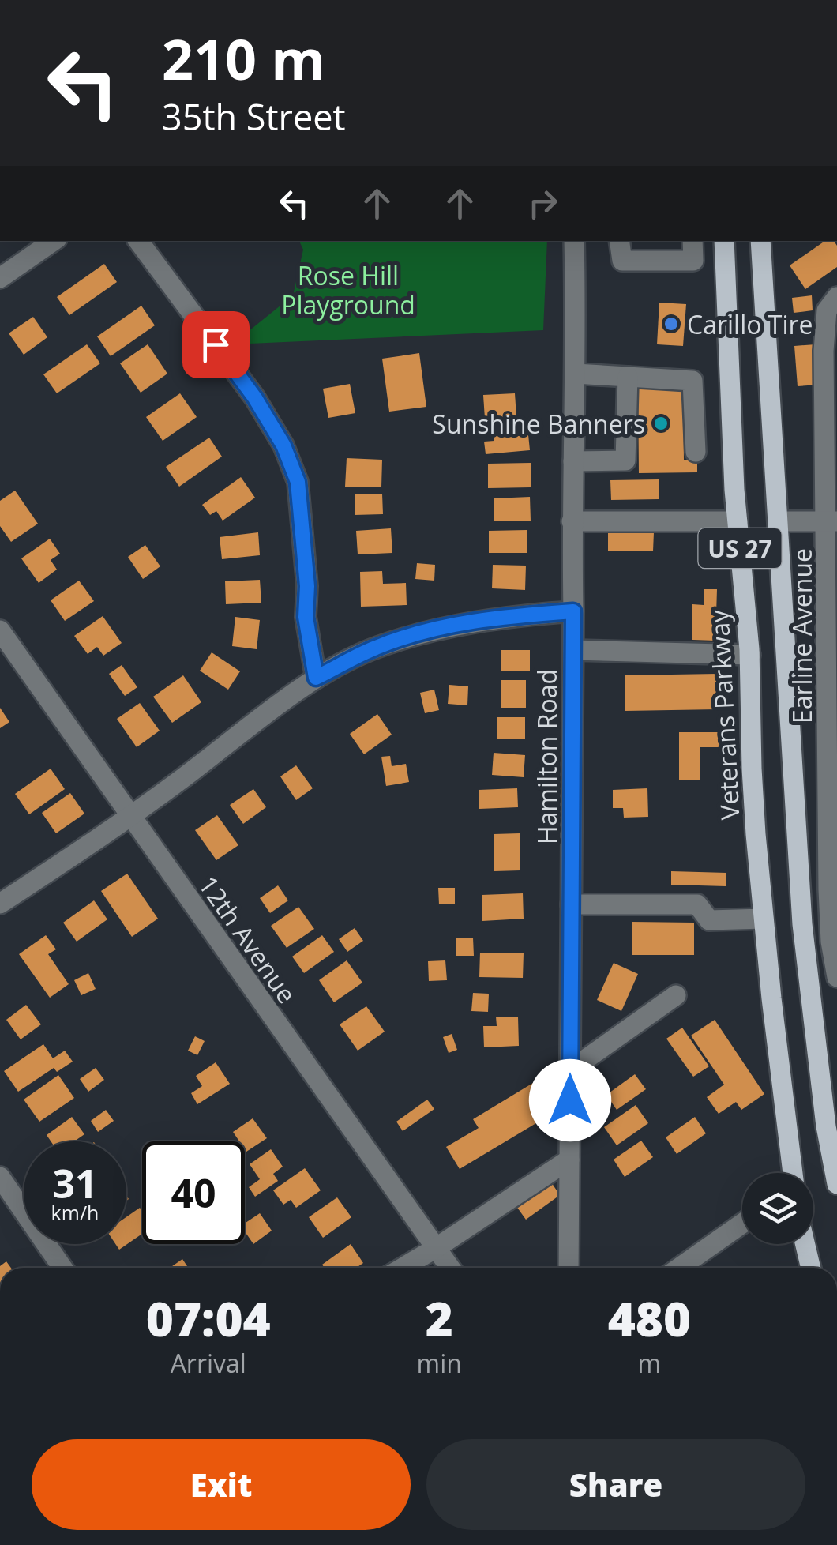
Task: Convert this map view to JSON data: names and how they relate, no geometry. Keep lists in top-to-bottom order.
{
  "streets": {
    "main road": ["US 27", "Veterans Parkway"],
    "street": ["Earline Avenue", "Hamilton Road", "12th Avenue"]
  },
  "parks": ["Rose Hill Playground"],
  "places": ["Carillo Tire", "Sunshine Banners"],
  "page": {
    "turn": ["210 m", "35th Street"],
    "speed": "31 km/h",
    "limit": "40",
    "eta": [
      "07:04",
      "Arrival",
      "2",
      "min",
      "480",
      "m"
    ],
    "buttons": ["Exit", "Share"]
  }
}
